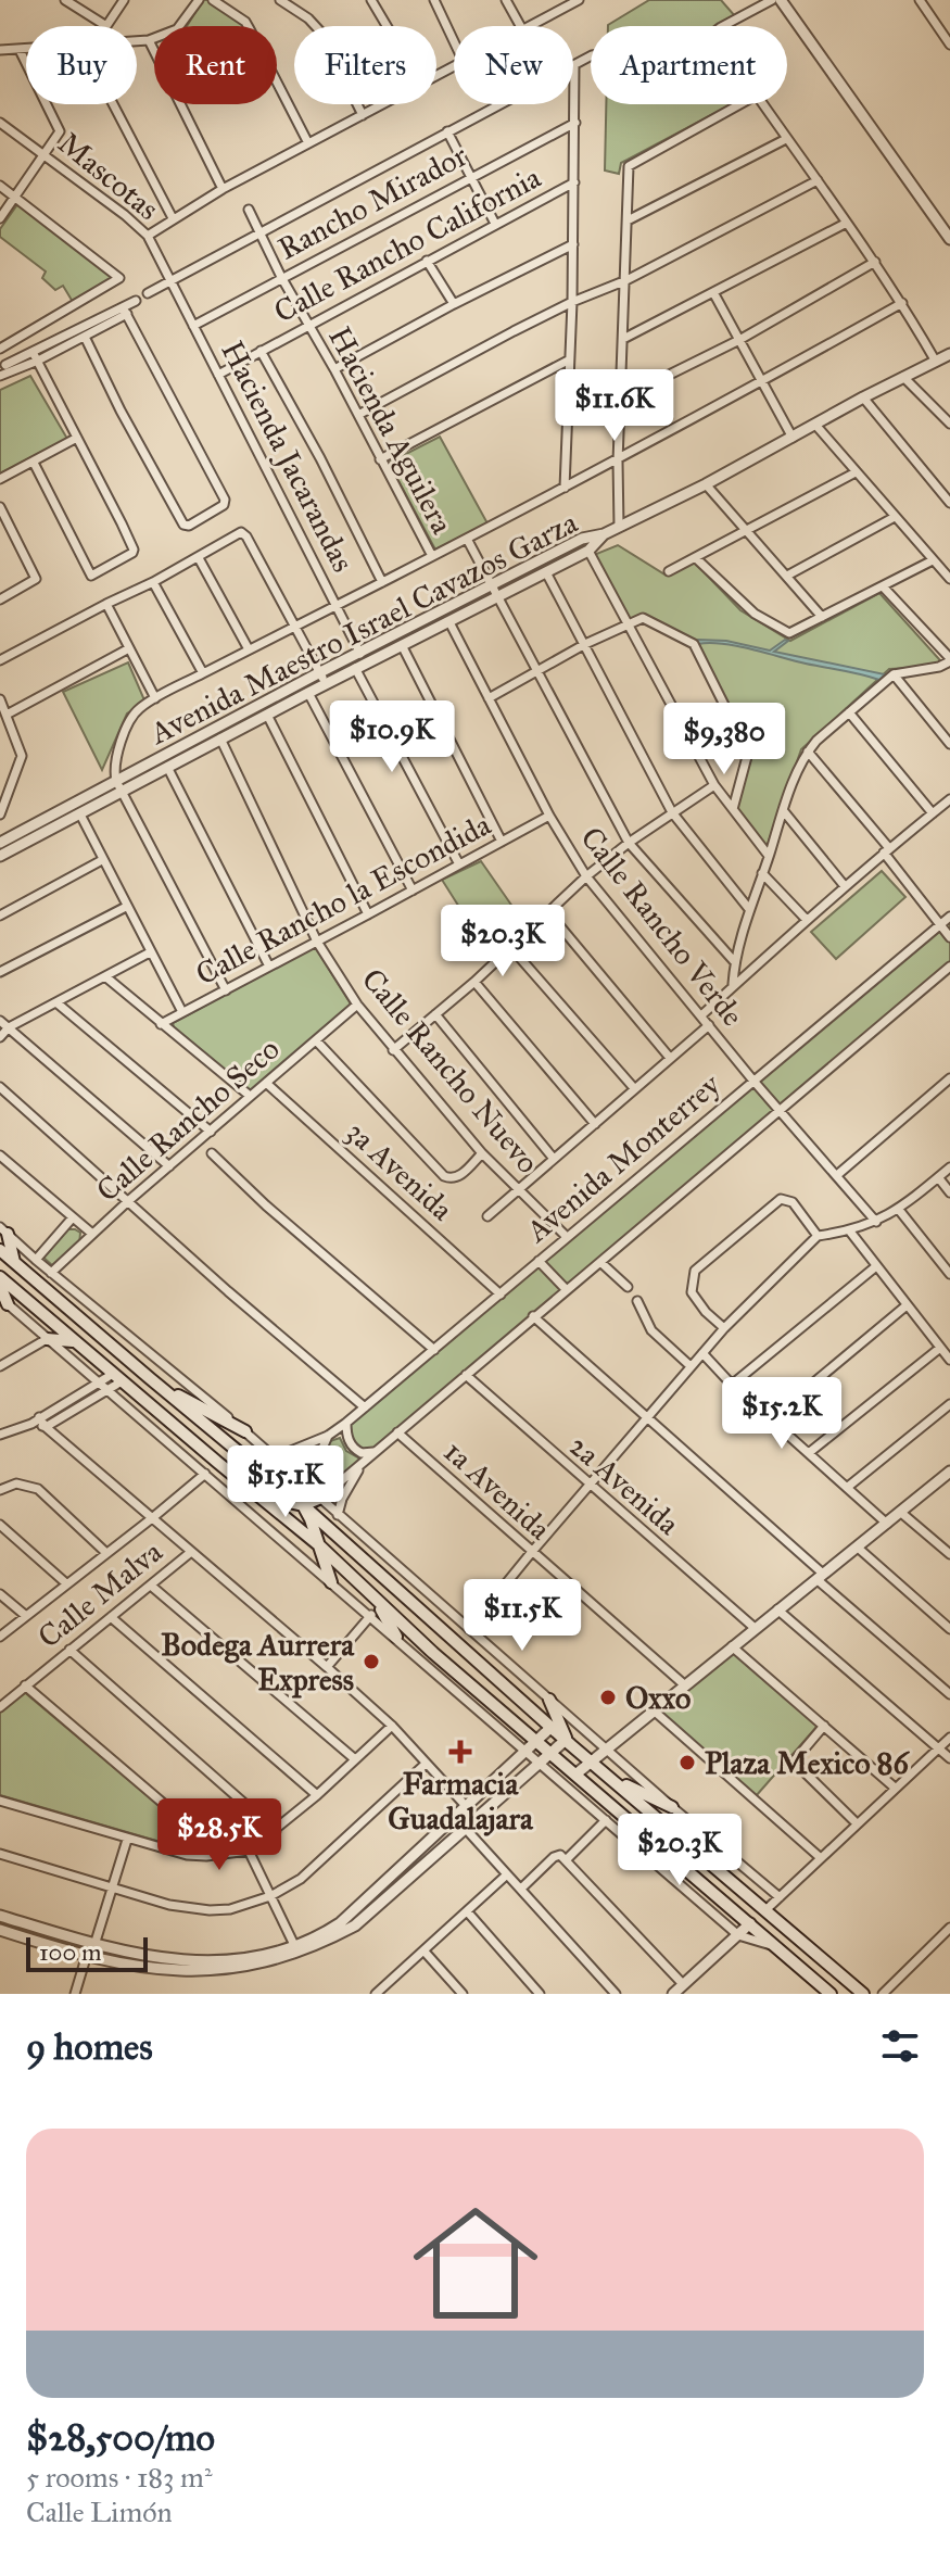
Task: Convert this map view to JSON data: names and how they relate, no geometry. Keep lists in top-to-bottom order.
{
  "streets": {
    "street": [
      "Mascotas",
      "Rancho Mirador",
      "Calle Rancho California",
      "Hacienda Aguilera",
      "Hacienda Jacarandas",
      "Avenida Maestro Israel Cavazos Garza",
      "Calle Rancho la Escondida",
      "Calle Rancho Verde",
      "Calle Rancho Nuevo",
      "Calle Rancho Seco",
      "Avenida Monterrey",
      "3a Avenida",
      "2a Avenida",
      "1a Avenida",
      "Calle Malva"
    ]
  },
  "crossings": [
    ["Mascotas", "Hacienda Jacarandas"],
    ["Rancho Mirador", "Hacienda Aguilera"],
    ["Rancho Mirador", "Hacienda Jacarandas"],
    ["Calle Rancho California", "Hacienda Aguilera"],
    ["Calle Rancho California", "Hacienda Jacarandas"],
    ["Hacienda Jacarandas", "Avenida Maestro Israel Cavazos Garza"],
    ["Avenida Maestro Israel Cavazos Garza", "Calle Rancho Verde"],
    ["Avenida Maestro Israel Cavazos Garza", "Calle Rancho Nuevo"],
    ["Calle Rancho la Escondida", "Calle Rancho Verde"],
    ["Calle Rancho la Escondida", "Calle Rancho Nuevo"],
    ["Calle Rancho Verde", "Avenida Monterrey"],
    ["Calle Rancho Nuevo", "Calle Rancho Seco"],
    ["Calle Rancho Nuevo", "Avenida Monterrey"],
    ["Calle Rancho Seco", "3a Avenida"],
    ["Avenida Monterrey", "3a Avenida"]
  ],
  "places": {
    "other": ["Bodega Aurrera Express", "Oxxo", "Plaza Mexico 86"],
    "health": ["Farmacia Guadalajara"]
  },
  "scale_bar": "100 m",
  "page": {
    "chip": [
      "Buy",
      "Rent",
      "Filters",
      "New",
      "Apartment"
    ],
    "price": [
      "$11.6K",
      "$10.9K",
      "$9,380",
      "$20.3K",
      "$15.2K",
      "$15.1K",
      "$11.5K",
      "$28.5K",
      "$20.3K"
    ],
    "scale": "100 m",
    "heading": "9 homes",
    "list": [
      {
        "name": "$28,500/mo",
        "note": "5 rooms · 183 m² · Calle Limón"
      }
    ]
  }
}
